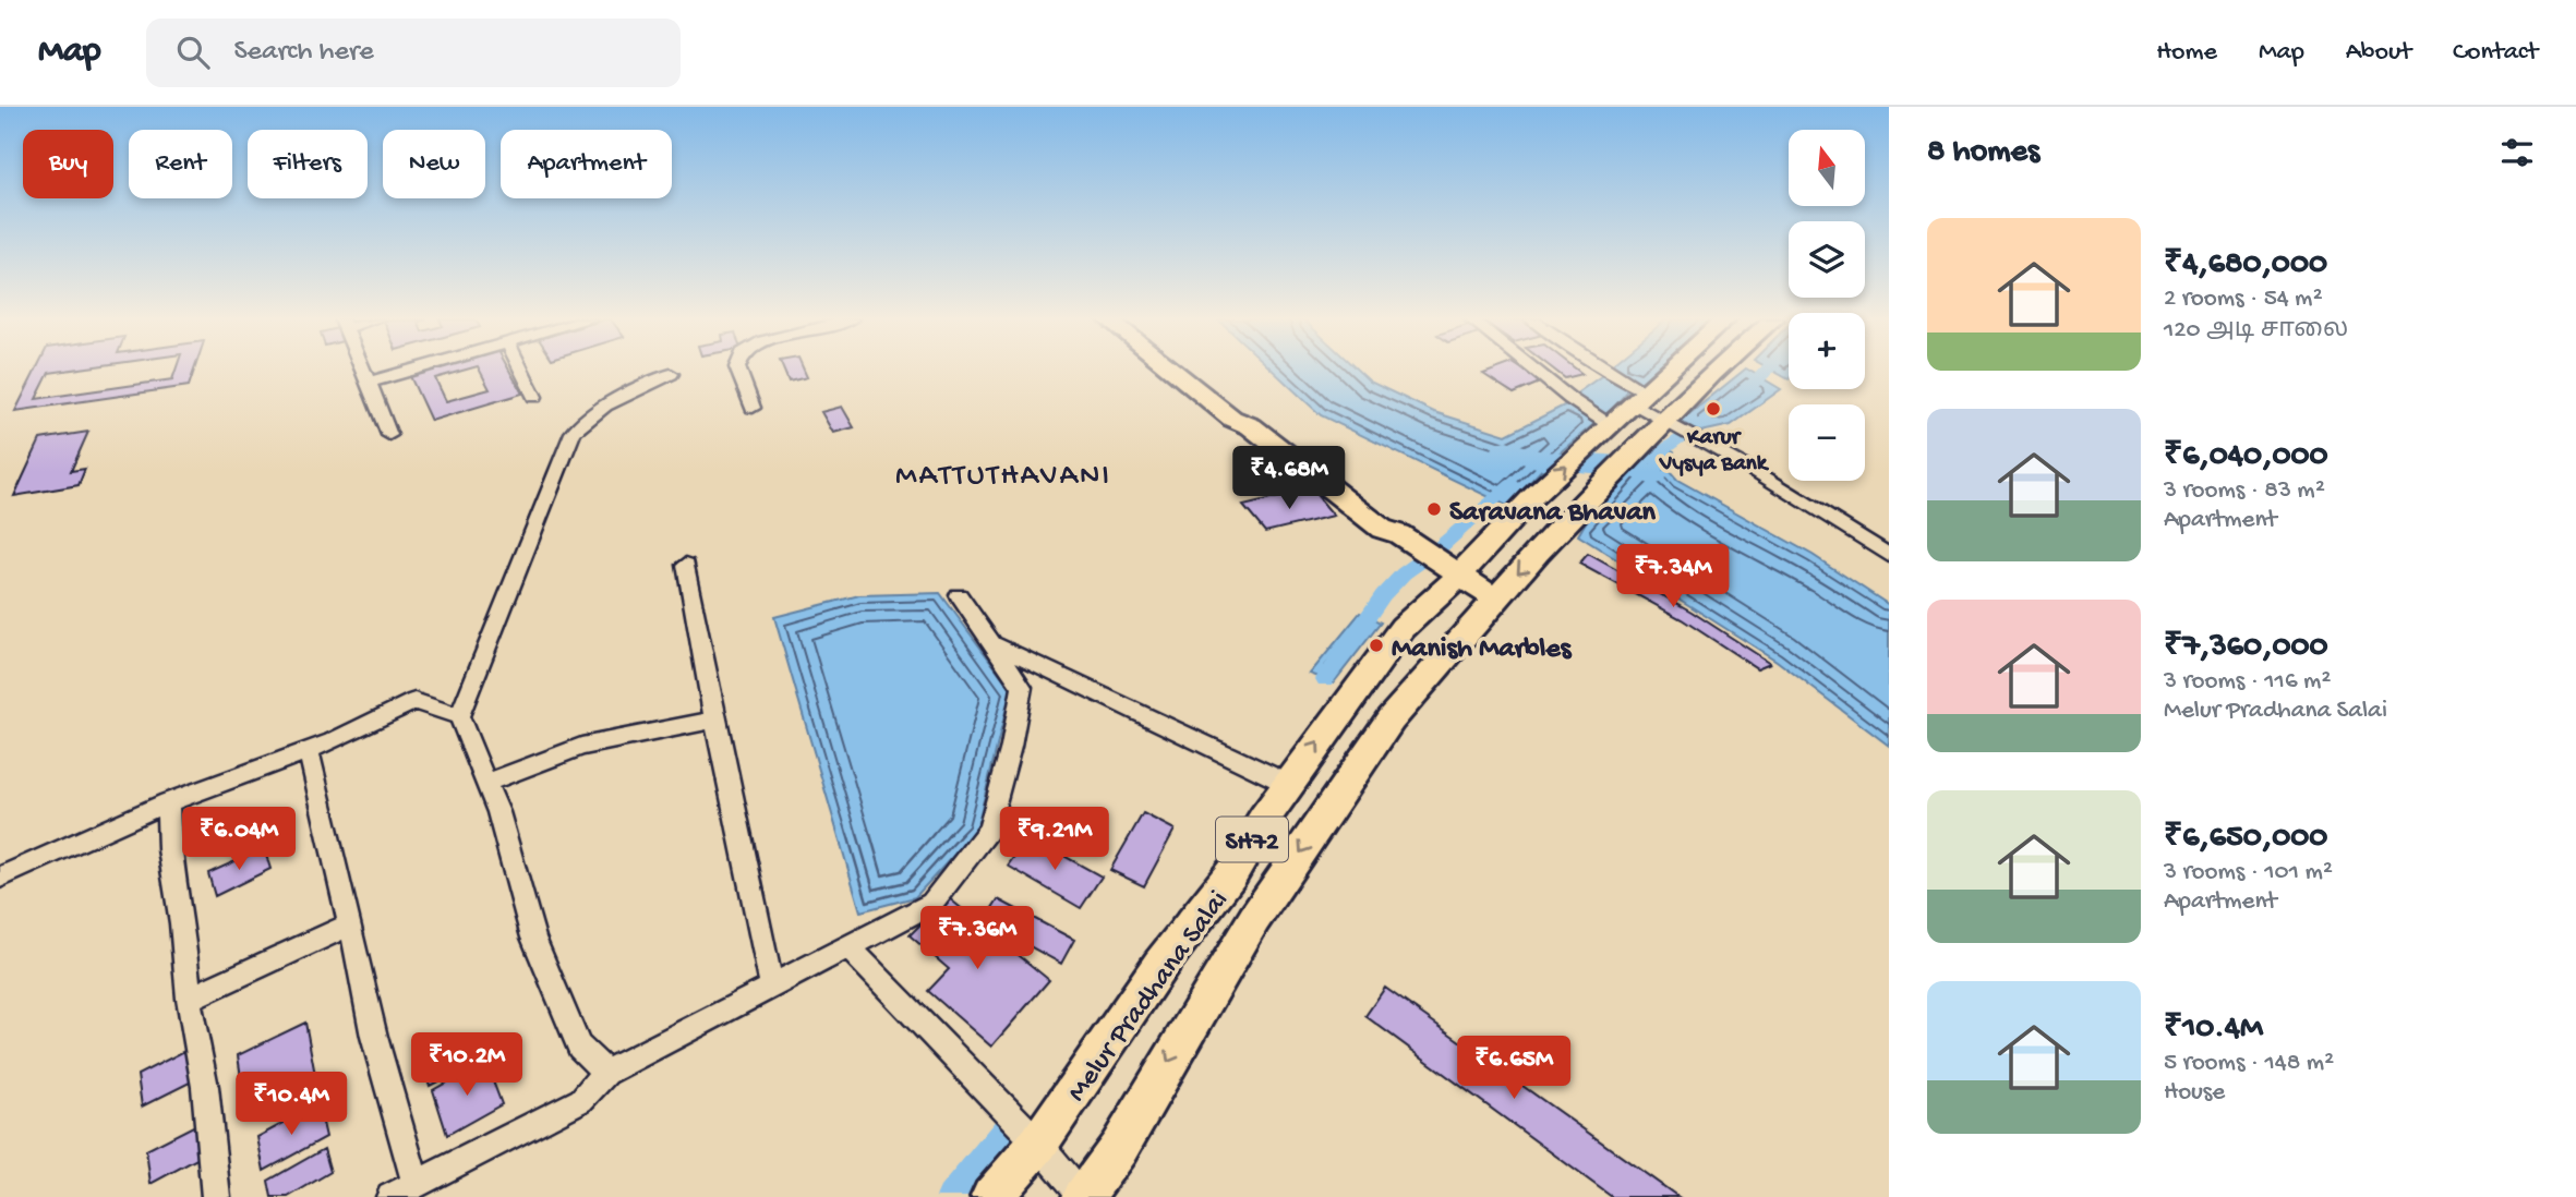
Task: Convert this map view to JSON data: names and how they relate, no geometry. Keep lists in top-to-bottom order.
{
  "streets": {
    "main road": ["SH72", "Melur Pradhana Salai"]
  },
  "districts": ["MATTUTHAVANI"],
  "places": ["Karur Vysya Bank", "Saravana Bhavan", "Manish Marbles"],
  "north": "top",
  "page": {
    "header": "Map",
    "search": "Search here",
    "nav": [
      "Home",
      "Map",
      "About",
      "Contact"
    ],
    "heading": "8 homes",
    "map_buttons": ["+", "−"],
    "chip": [
      "Buy",
      "Rent",
      "Filters",
      "New",
      "Apartment"
    ],
    "list": [
      {
        "name": "₹4,680,000",
        "note": "2 rooms · 54 m² · 120 அடி சாலை"
      },
      {
        "name": "₹6,040,000",
        "note": "3 rooms · 83 m² · Apartment"
      },
      {
        "name": "₹7,360,000",
        "note": "3 rooms · 116 m² · Melur Pradhana Salai"
      },
      {
        "name": "₹6,650,000",
        "note": "3 rooms · 101 m² · Apartment"
      },
      {
        "name": "₹10.4M",
        "note": "5 rooms · 148 m² · House"
      }
    ],
    "price": [
      "₹4.68M",
      "₹7.34M",
      "₹6.04M",
      "₹9.21M",
      "₹7.36M",
      "₹10.2M",
      "₹6.65M",
      "₹10.4M"
    ]
  }
}
